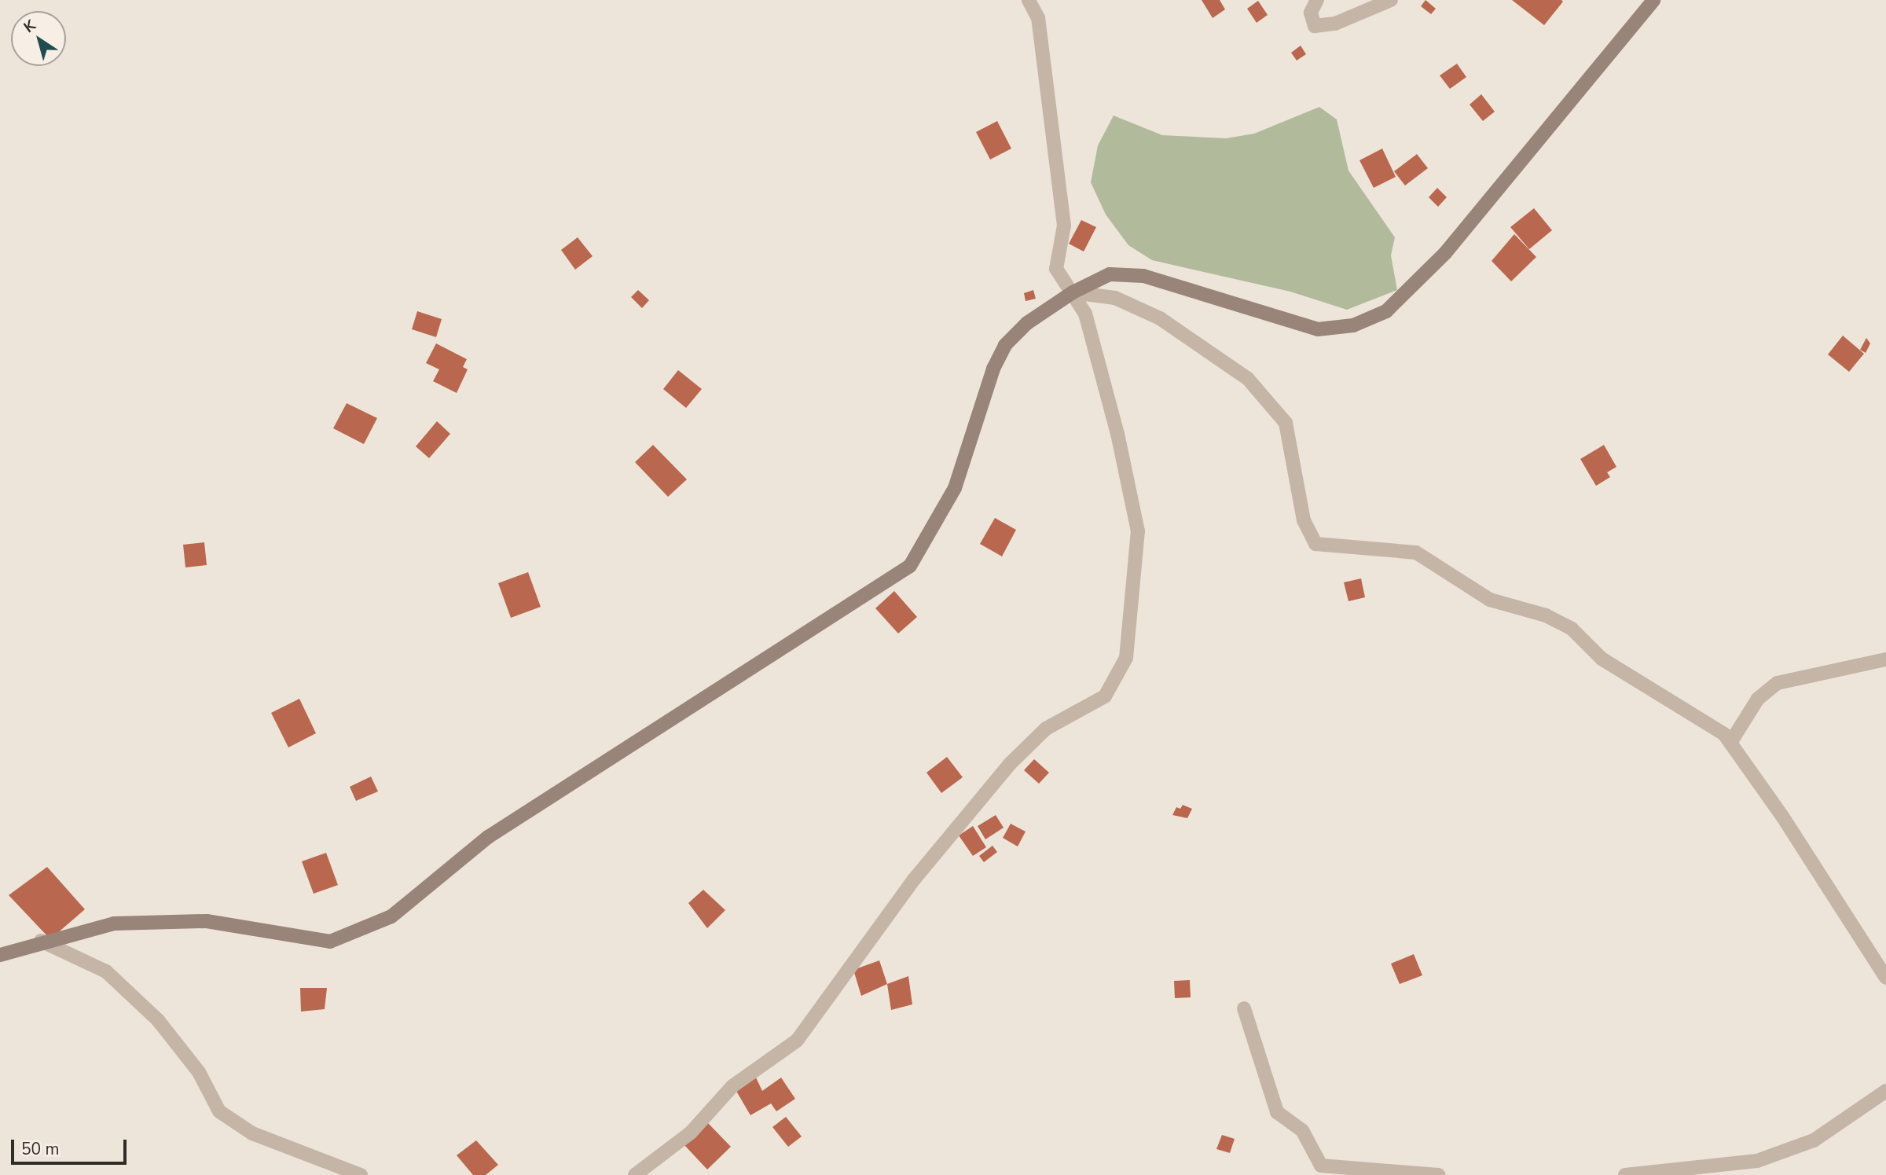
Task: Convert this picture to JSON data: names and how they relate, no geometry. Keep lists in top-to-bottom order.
{
  "scale_bar": "50 m",
  "north": "top left"
}
